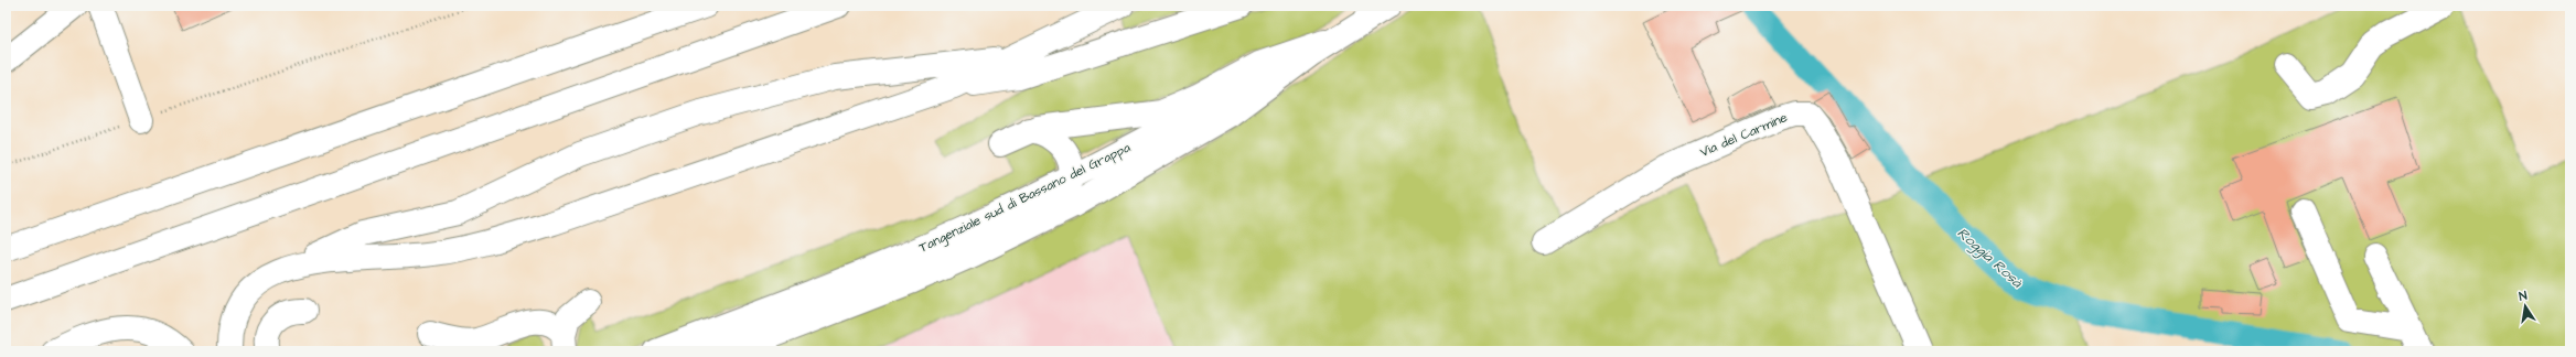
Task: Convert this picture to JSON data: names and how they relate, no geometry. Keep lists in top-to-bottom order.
{
  "streets": {
    "main road": ["Via del Carmine", "Tangenziale sud di Bassano del Grappa"]
  },
  "water": ["Roggia Rosà"],
  "north": "top"
}
